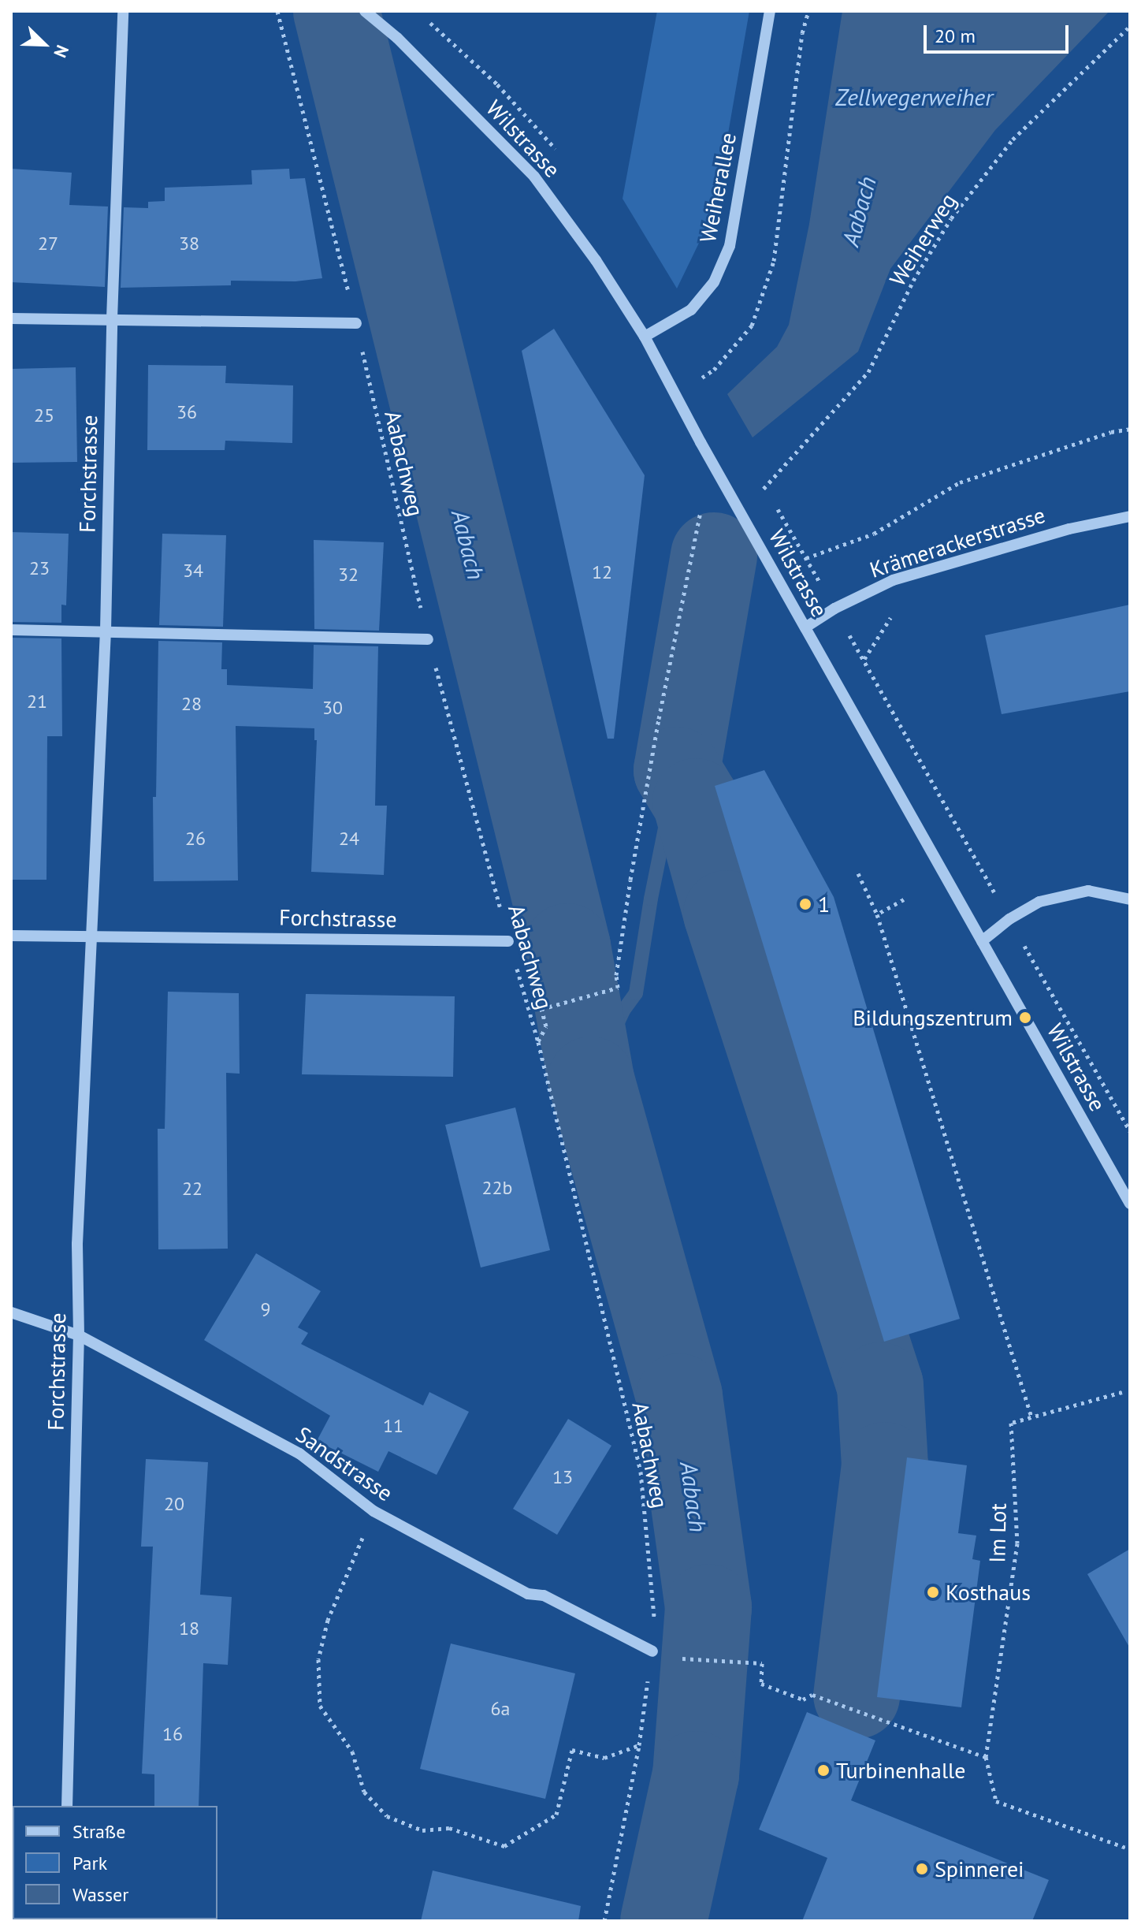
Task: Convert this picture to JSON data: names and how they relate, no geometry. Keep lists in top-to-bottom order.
{
  "streets": {
    "street": [
      "Wilstrasse",
      "Weiherallee",
      "Forchstrasse",
      "Krämerackerstrasse",
      "Sandstrasse"
    ],
    "path": ["Weiherweg", "Aabachweg", "Im Lot"]
  },
  "crossings": [
    ["Wilstrasse", "Weiherallee"],
    ["Wilstrasse", "Krämerackerstrasse"],
    ["Aabachweg", "Forchstrasse"],
    ["Aabachweg", "Sandstrasse"],
    ["Forchstrasse", "Sandstrasse"]
  ],
  "water": ["Zellwegerweiher", "Aabach"],
  "places": [
    "1",
    "Bildungszentrum",
    "Kosthaus",
    "Turbinenhalle",
    "Spinnerei"
  ],
  "house_numbers": [
    "27",
    "38",
    "36",
    "25",
    "23",
    "34",
    "12",
    "32",
    "21",
    "28",
    "30",
    "26",
    "24",
    "22b",
    "22",
    "9",
    "11",
    "13",
    "20",
    "18",
    "6a",
    "16"
  ],
  "legend": ["Straße", "Park", "Wasser"],
  "scale_bar": "20 m",
  "north": "bottom right"
}
